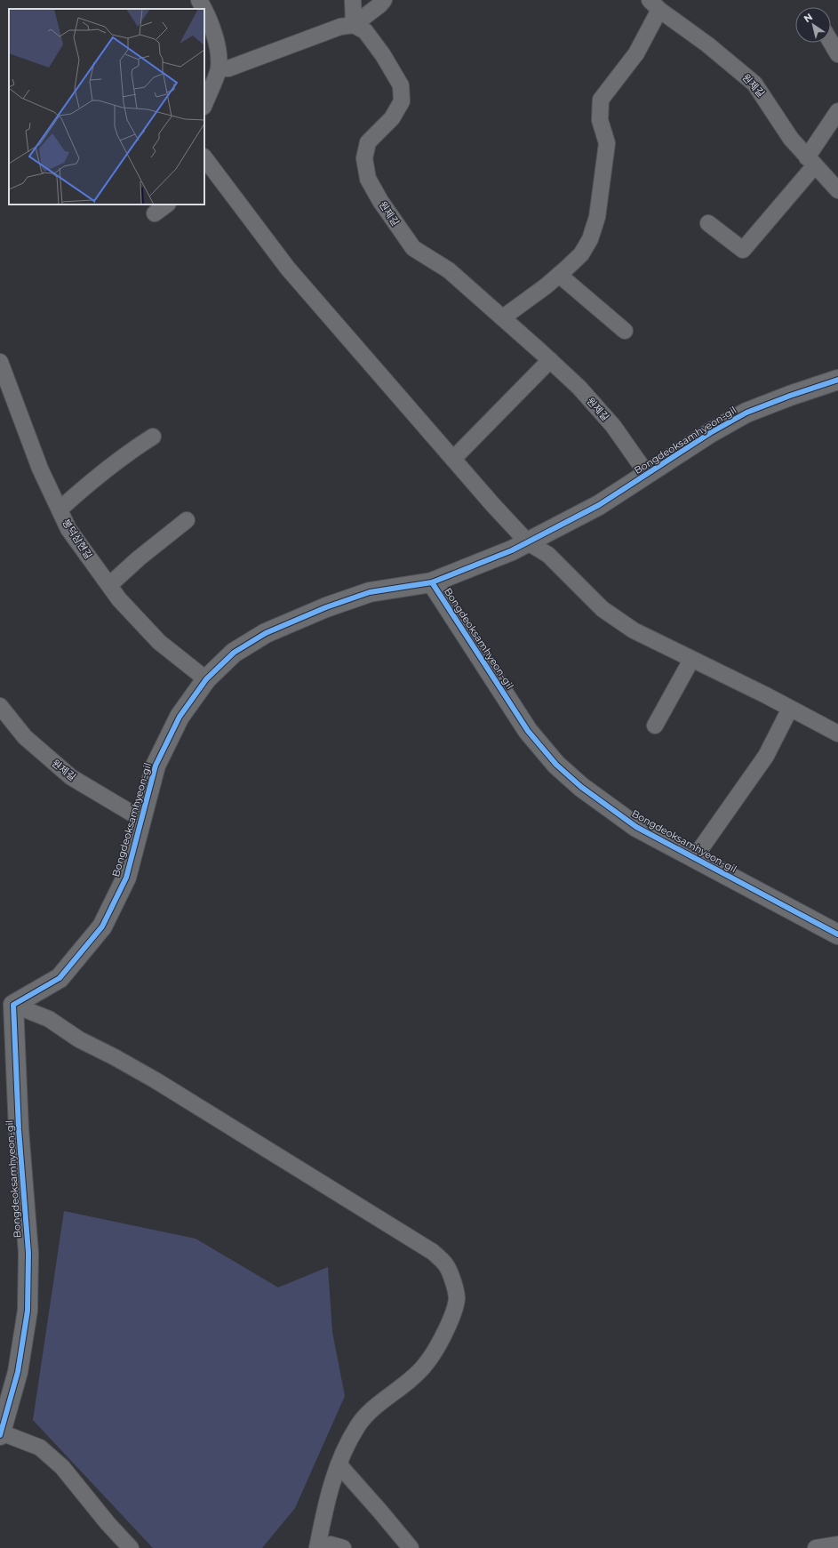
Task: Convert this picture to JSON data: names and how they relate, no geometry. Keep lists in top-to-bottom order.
{
  "streets": {
    "street": ["Bongdeoksamhyeon-gil"],
    "lane": ["원제길", "봉덕삼현길"]
  },
  "crossings": [
    ["원제길", "Bongdeoksamhyeon-gil"],
    ["Bongdeoksamhyeon-gil", "봉덕삼현길"]
  ],
  "north": "top left"
}
